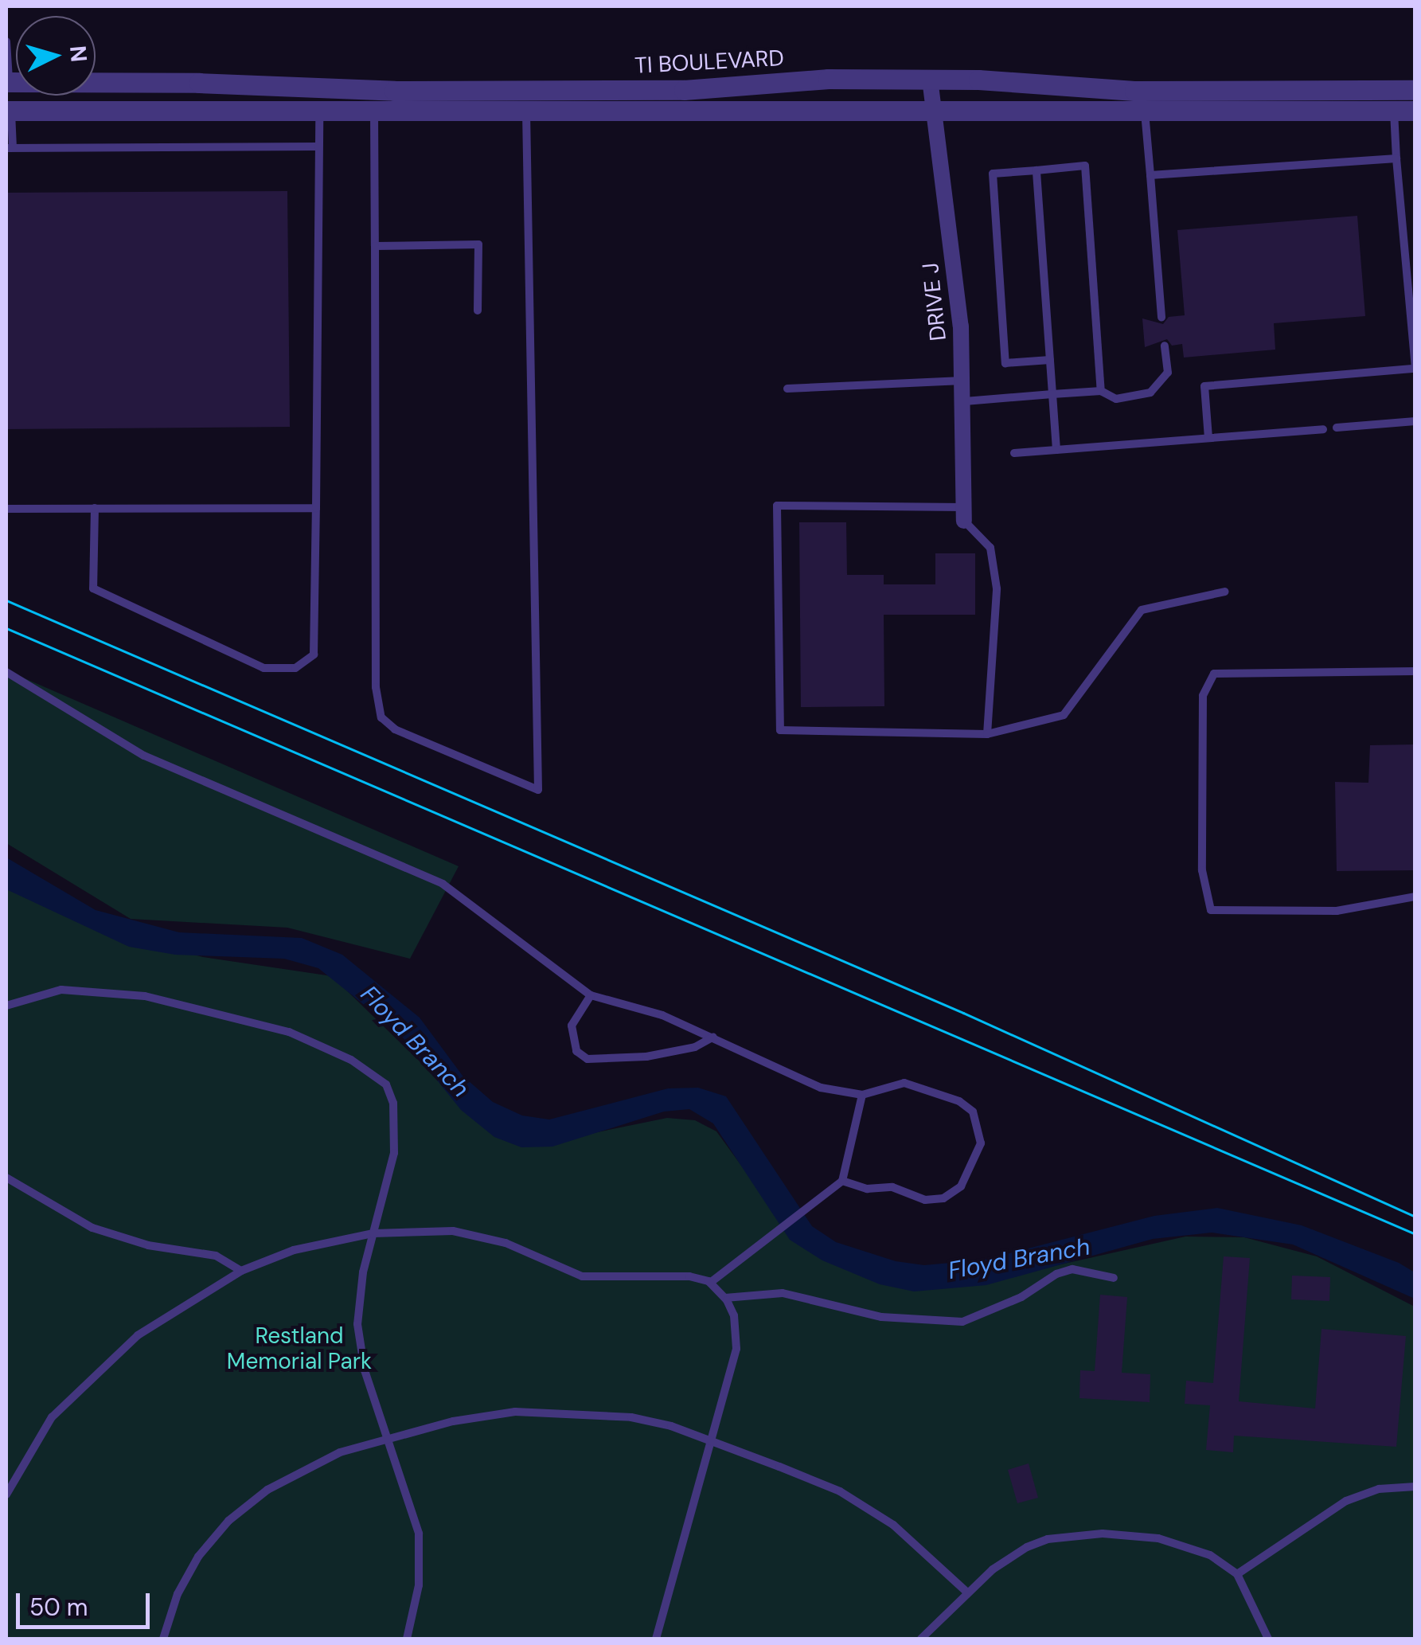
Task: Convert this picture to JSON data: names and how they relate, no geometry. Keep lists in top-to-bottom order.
{
  "streets": {
    "street": ["TI BOULEVARD", "DRIVE J"]
  },
  "crossings": [
    ["TI BOULEVARD", "DRIVE J"]
  ],
  "water": ["Floyd Branch"],
  "parks": ["Restland Memorial Park"],
  "scale_bar": "50 m",
  "north": "right"
}
